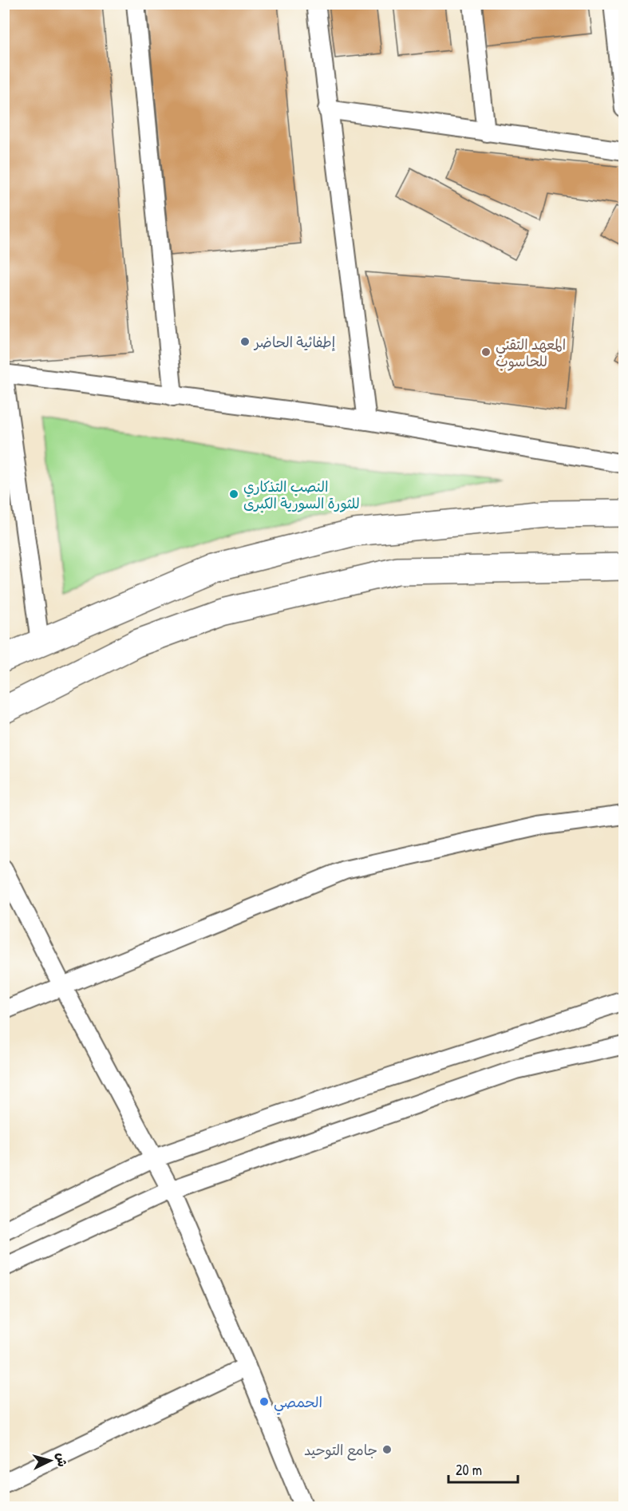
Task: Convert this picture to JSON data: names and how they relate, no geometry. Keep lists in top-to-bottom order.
{
  "places": [
    "إطفائية الحاضر",
    "المعهد التقني للحاسوب",
    "النصب التذكاري للثورة السورية الكبرى",
    "الحمصي",
    "جامع التوحيد"
  ],
  "scale_bar": "20 m",
  "north": "right"
}
